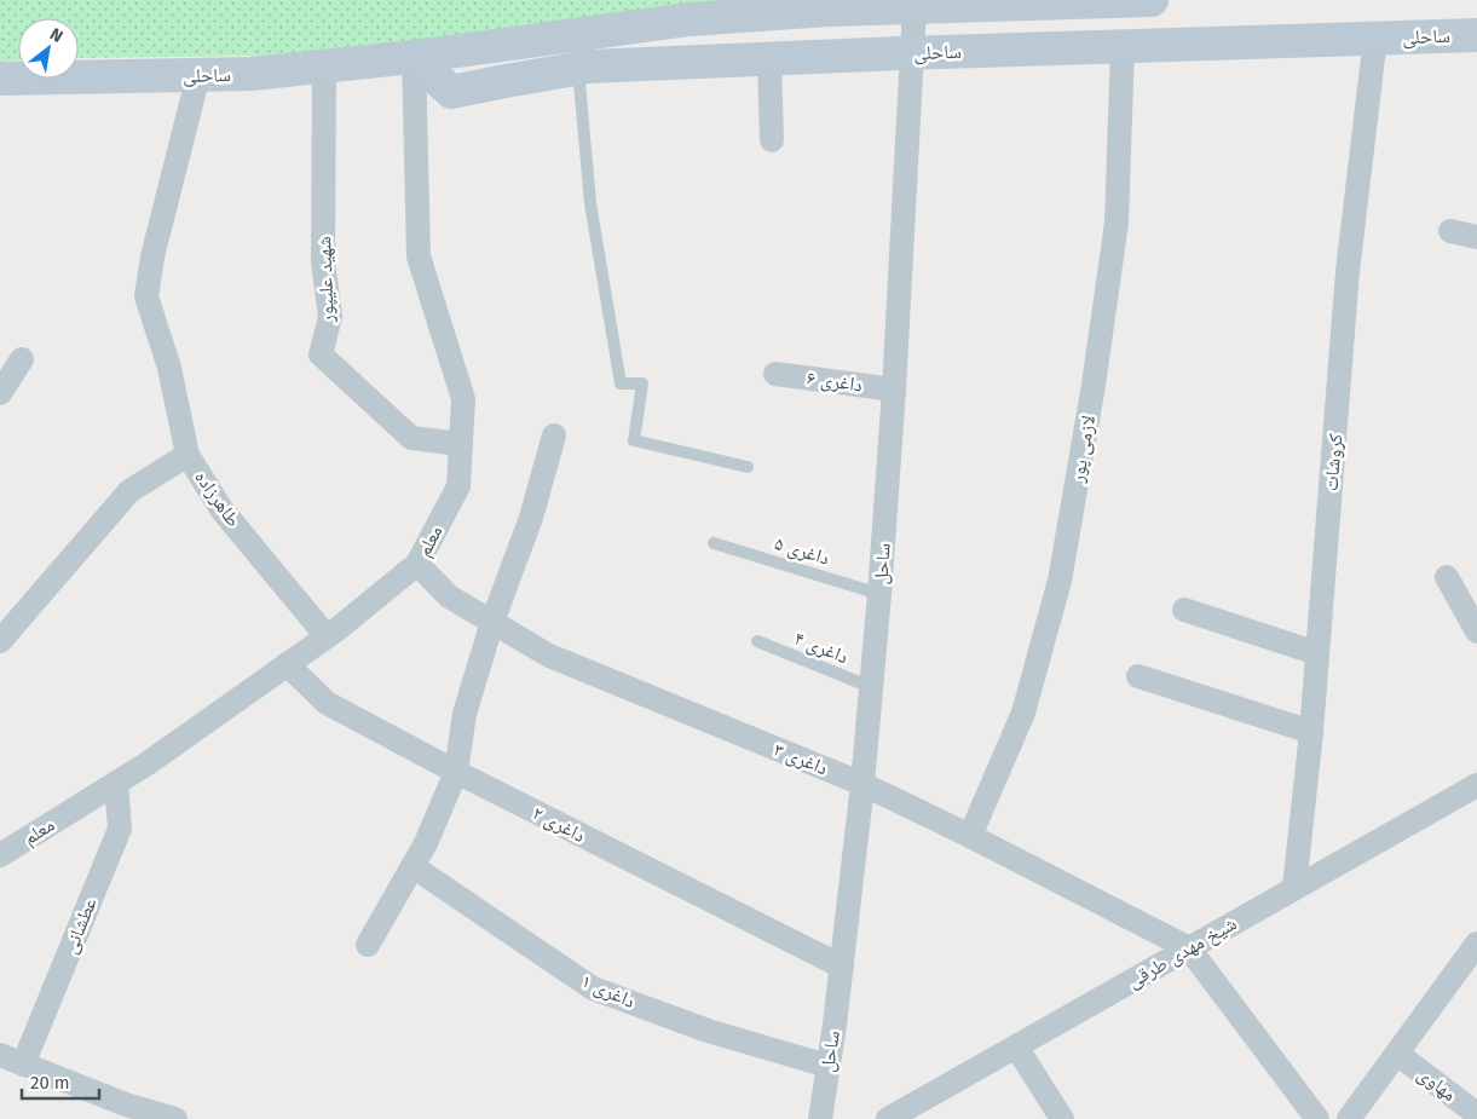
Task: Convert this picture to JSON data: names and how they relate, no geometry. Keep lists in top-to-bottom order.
{
  "streets": {
    "main road": ["ساحلی"],
    "street": [
      "شهید علیپور",
      "داغری ۶",
      "لازمی پور",
      "کروشات",
      "طاهرزاده",
      "معلم",
      "ساحل",
      "داغری ۳",
      "داغری ۲",
      "عطشانی",
      "شیخ مهدی طرقی",
      "داغری ۱",
      "مهاوی"
    ],
    "lane": ["داغری ۵", "داغری ۴"]
  },
  "crossings": [
    ["ساحلی", "شهید علیپور"],
    ["ساحلی", "لازمی پور"],
    ["ساحلی", "کروشات"],
    ["ساحلی", "معلم"],
    ["ساحلی", "ساحل"],
    ["شهید علیپور", "معلم"],
    ["داغری ۶", "ساحل"],
    ["لازمی پور", "داغری ۳"],
    ["کروشات", "شیخ مهدی طرقی"],
    ["طاهرزاده", "معلم"],
    ["معلم", "داغری ۳"],
    ["معلم", "داغری ۲"],
    ["معلم", "عطشانی"],
    ["داغری ۵", "ساحل"],
    ["ساحل", "داغری ۴"],
    ["ساحل", "داغری ۳"],
    ["ساحل", "داغری ۲"],
    ["ساحل", "داغری ۱"],
    ["داغری ۳", "شیخ مهدی طرقی"]
  ],
  "scale_bar": "20 m",
  "north": "top right"
}
